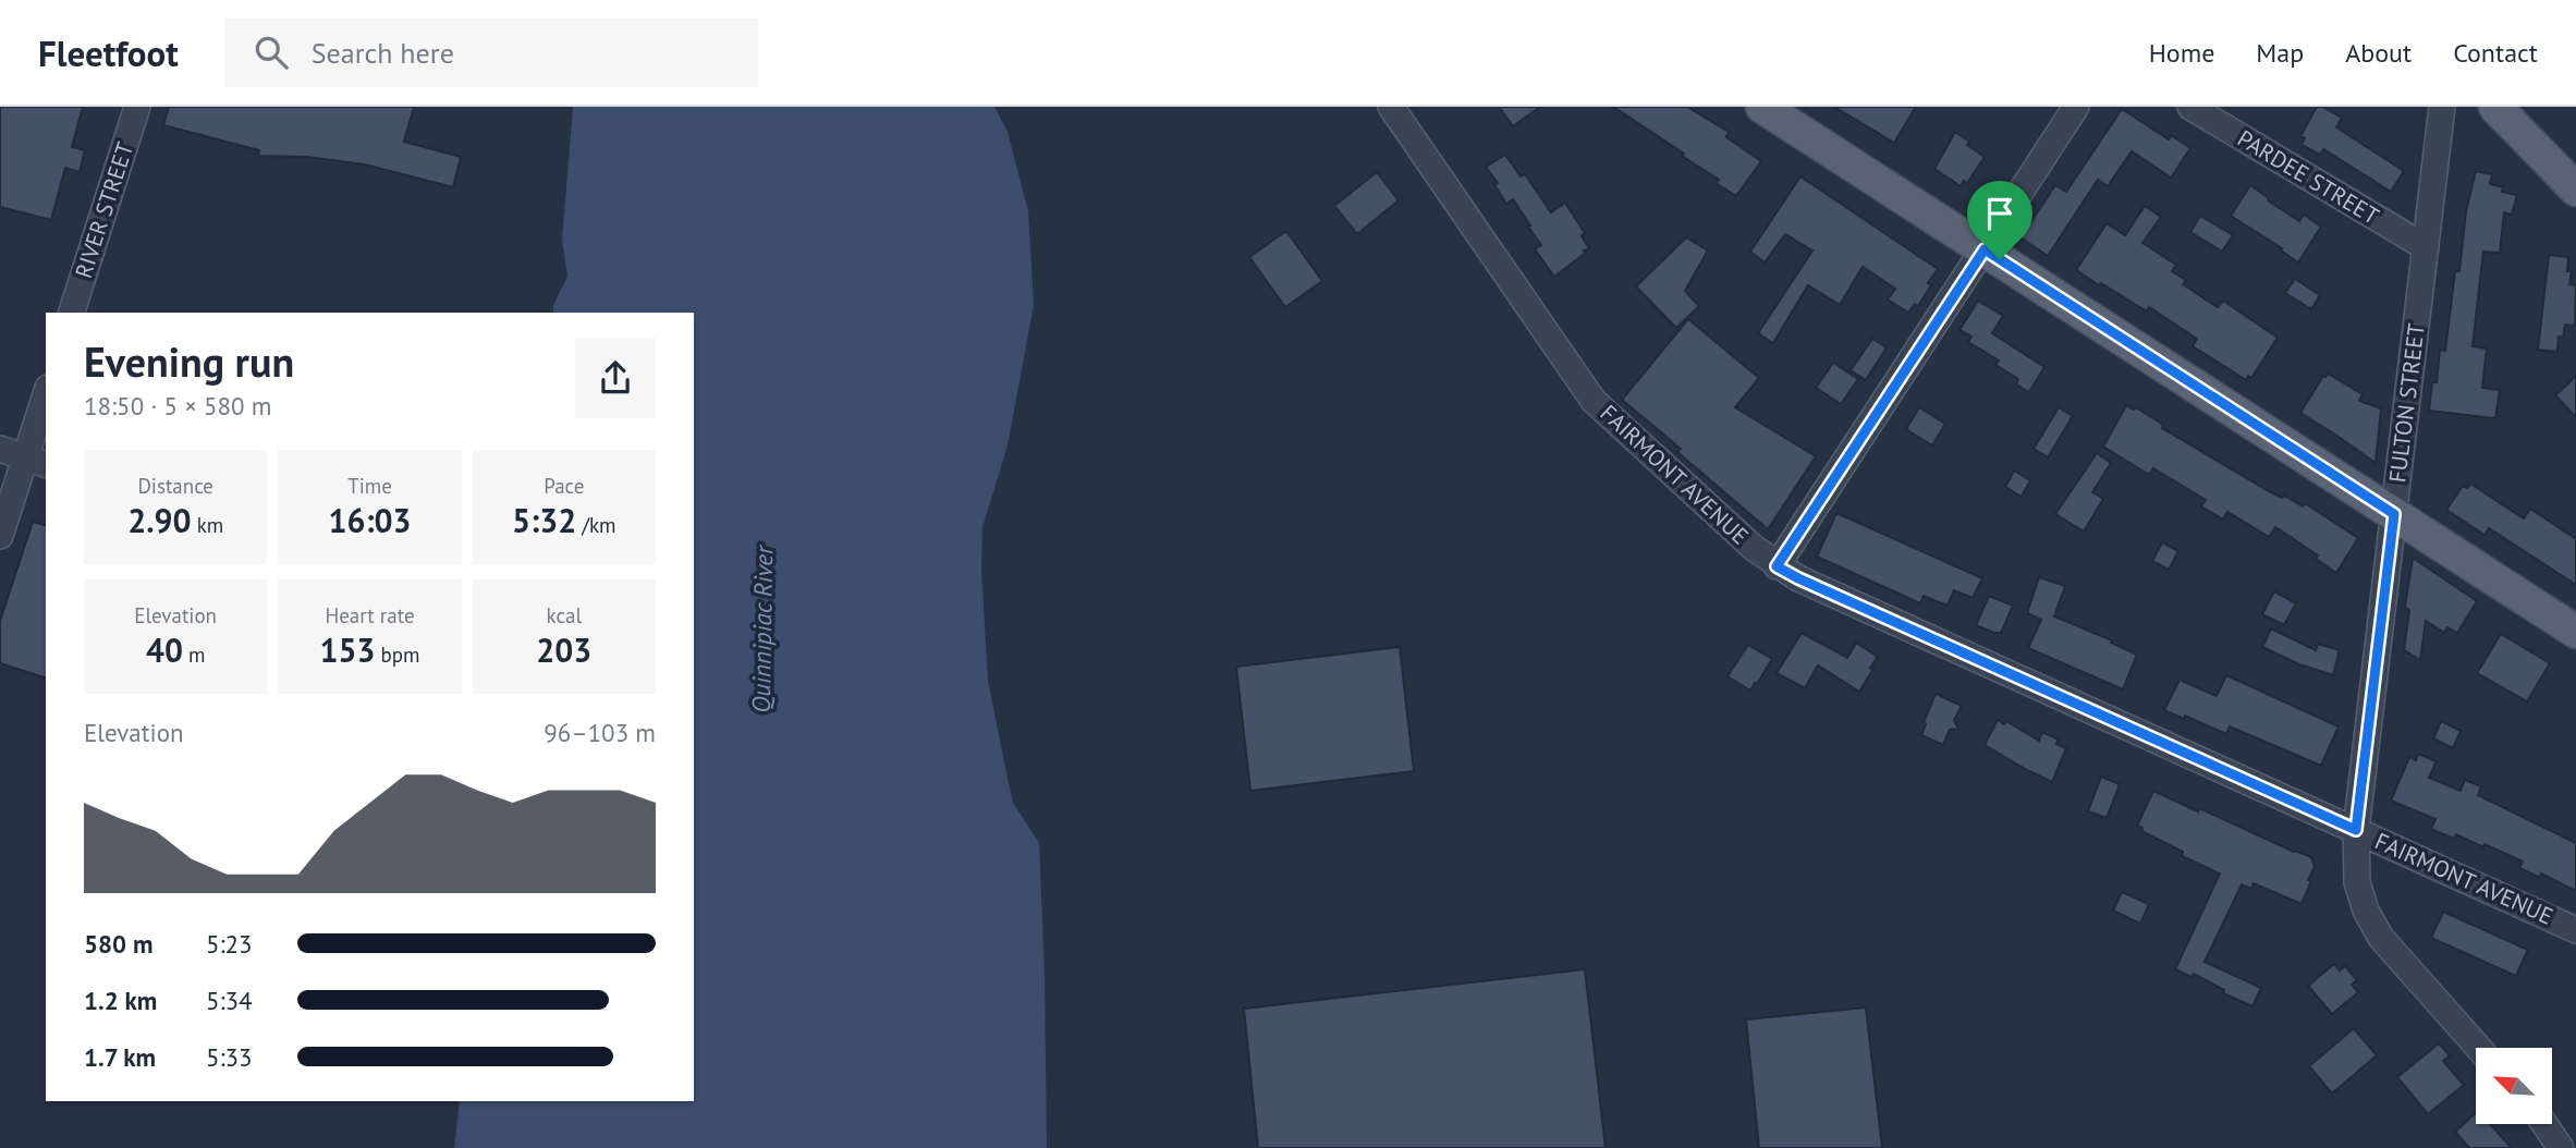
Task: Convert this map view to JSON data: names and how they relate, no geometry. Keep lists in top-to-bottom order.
{
  "streets": {
    "street": [
      "PARDEE STREET",
      "RIVER STREET",
      "FULTON STREET",
      "FAIRMONT AVENUE"
    ]
  },
  "crossings": [
    ["PARDEE STREET", "FULTON STREET"],
    ["FULTON STREET", "FAIRMONT AVENUE"]
  ],
  "water": ["Quinnipiac River"],
  "north": "top left",
  "page": {
    "header": "Fleetfoot",
    "search": "Search here",
    "nav": [
      "Home",
      "Map",
      "About",
      "Contact"
    ],
    "heading": ["Evening run", "18:50 · 5 × 580 m"],
    "stats": [
      ["Distance", "2.90 km"],
      ["Time", "16:03"],
      ["Pace", "5:32 /km"],
      ["Elevation", "40 m"],
      ["Heart rate", "153 bpm"],
      ["kcal", "203"]
    ],
    "chart": ["Elevation", "96–103 m"],
    "list": [
      {
        "name": "580 m",
        "note": "5:23"
      },
      {
        "name": "1.2 km",
        "note": "5:34"
      },
      {
        "name": "1.7 km",
        "note": "5:33"
      }
    ]
  }
}
